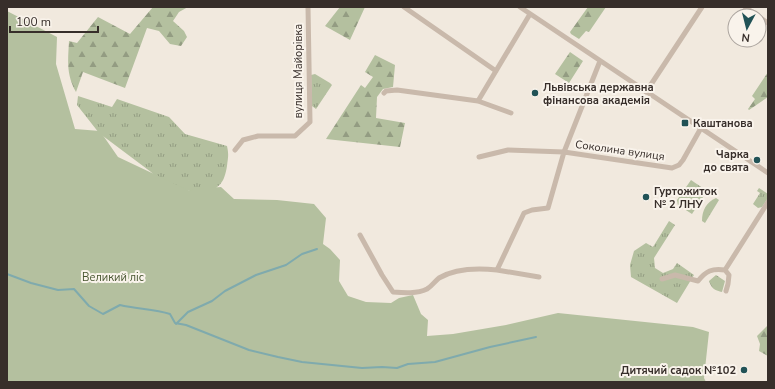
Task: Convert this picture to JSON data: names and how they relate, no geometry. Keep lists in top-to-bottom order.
{
  "streets": {
    "street": ["вулиця Майорівка", "Соколина вулиця"]
  },
  "parks": ["Великий ліс"],
  "places": {
    "other": [
      "Львівська державна фінансова академія",
      "Чарка до свята",
      "Гуртожиток № 2 ЛНУ",
      "Дитячий садок №102"
    ],
    "transit": ["Каштанова"]
  },
  "scale_bar": "100 m",
  "north": "bottom"
}
